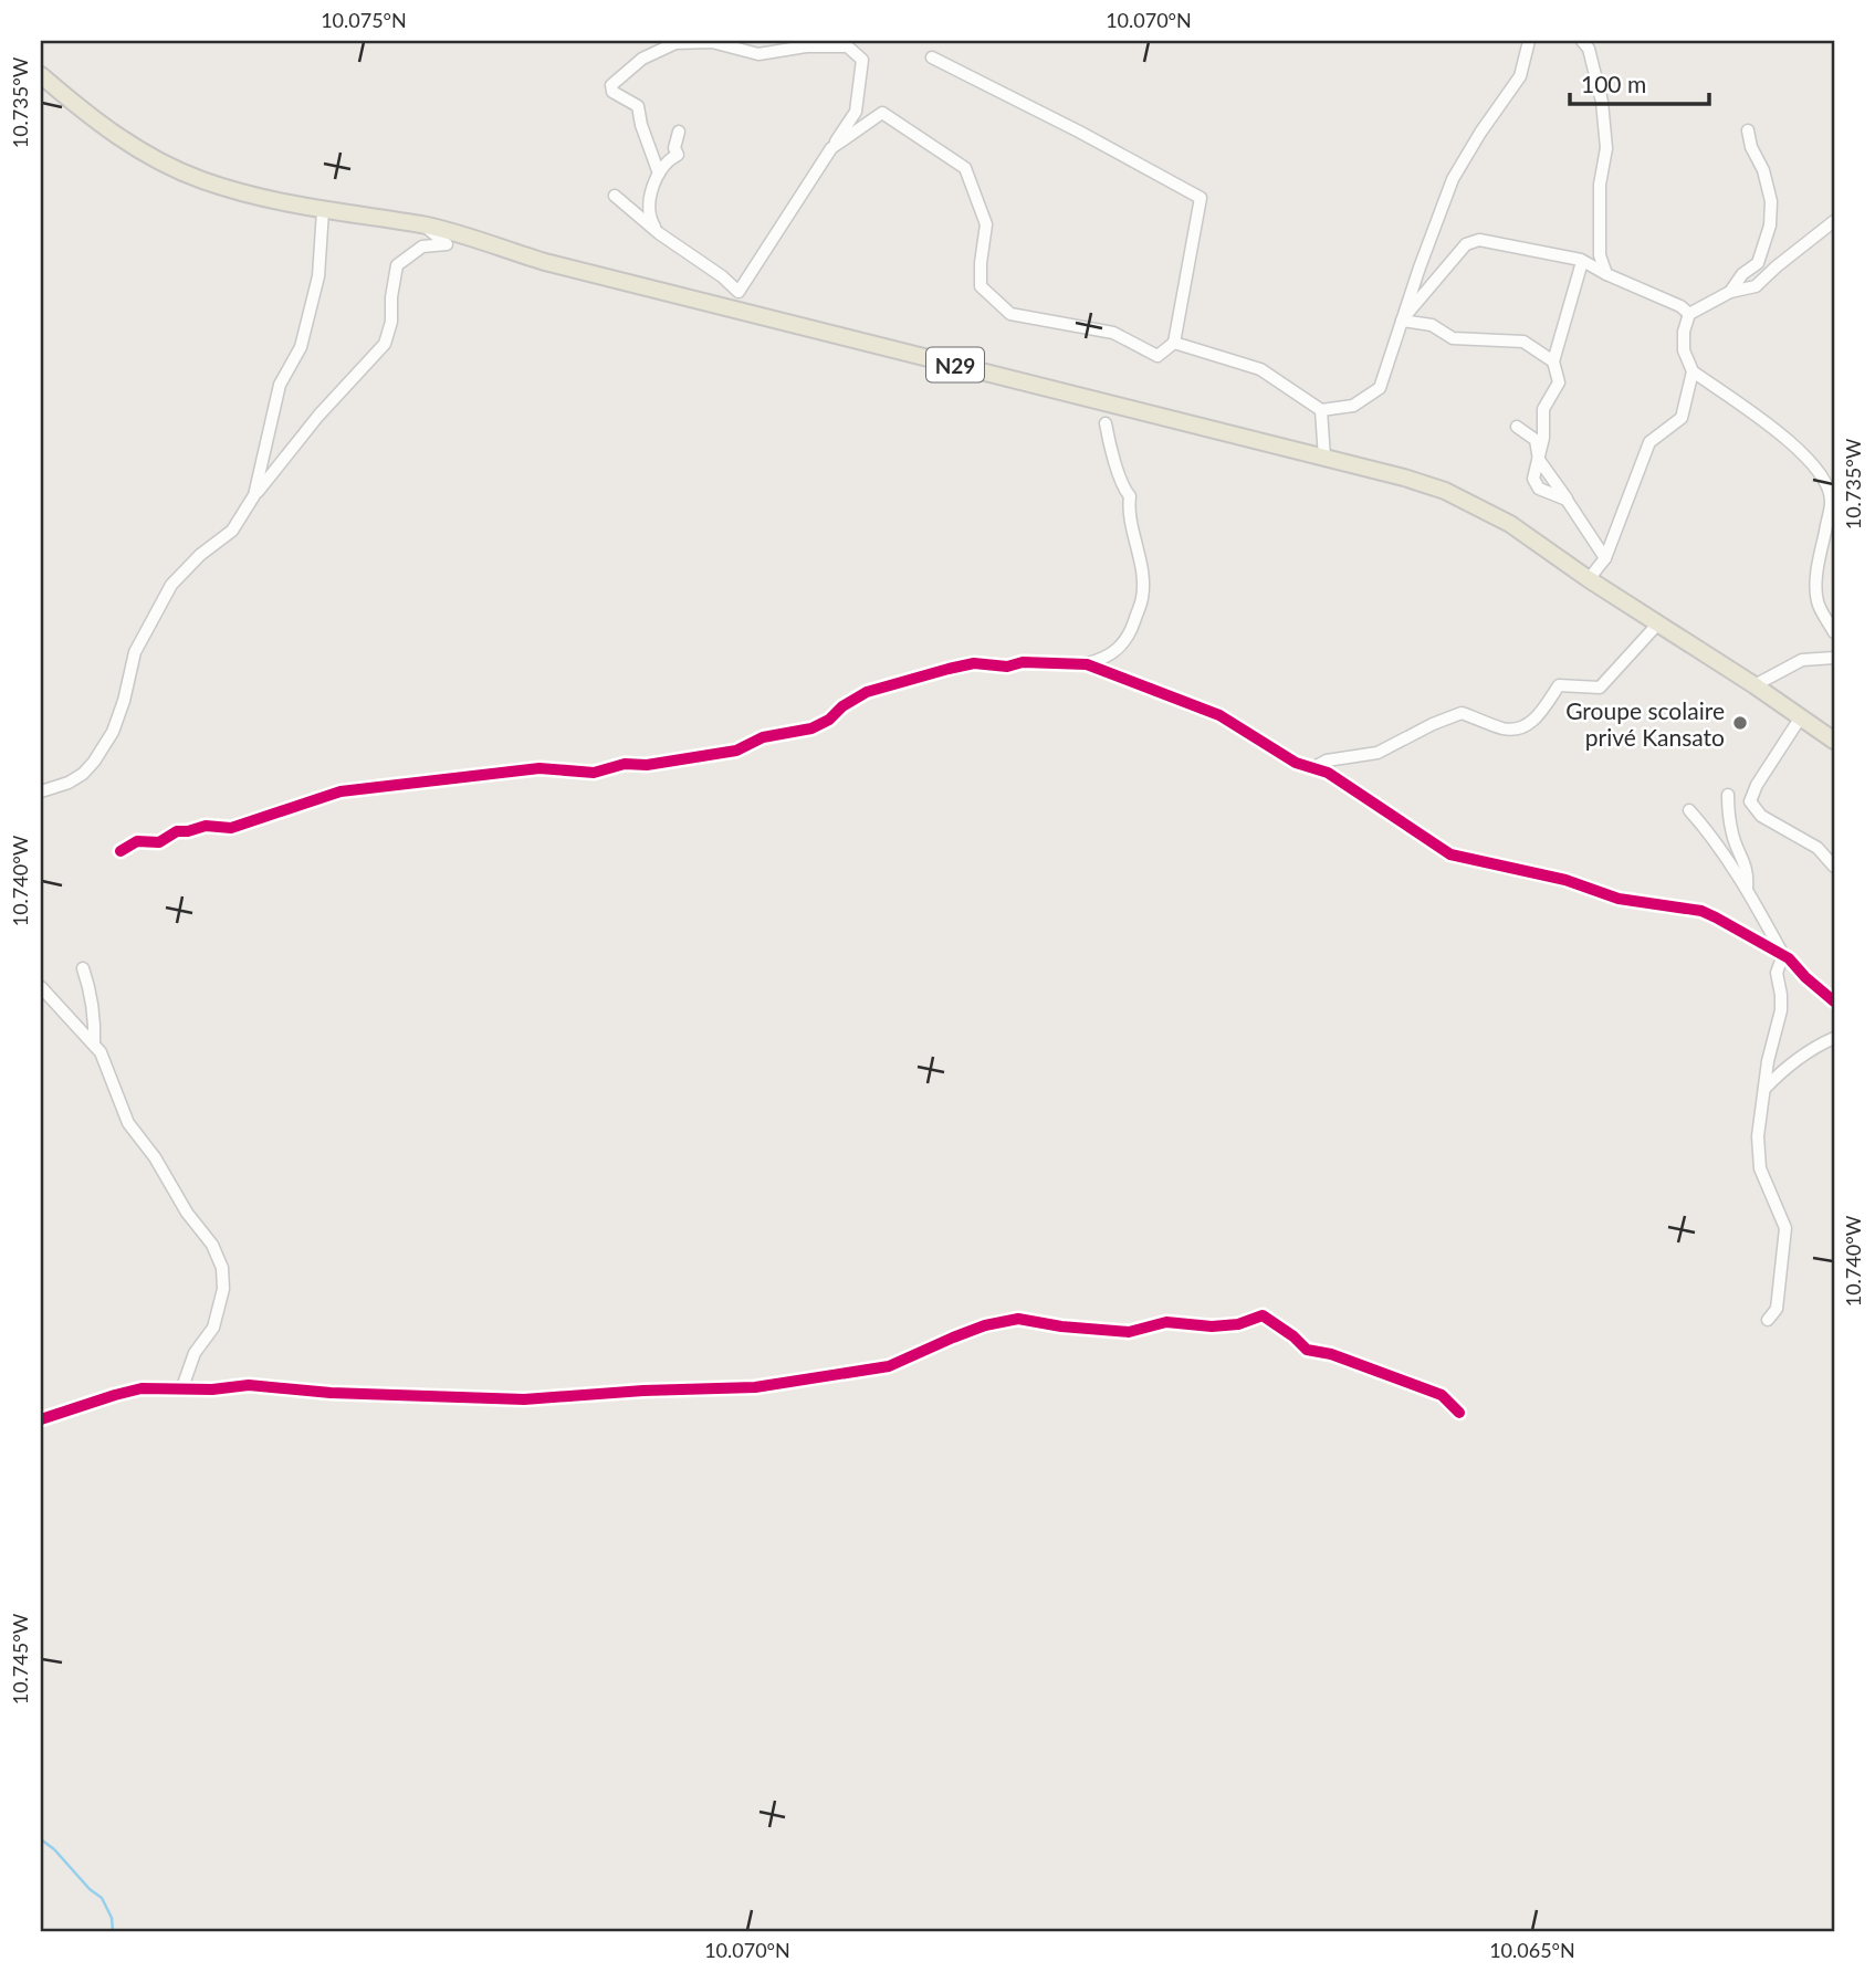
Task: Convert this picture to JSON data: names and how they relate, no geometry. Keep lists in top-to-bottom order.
{
  "streets": {
    "main road": ["N29"]
  },
  "places": ["Groupe scolaire privé Kansato"],
  "scale_bar": "100 m",
  "coordinates": [
    "10.075°N",
    "10.070°N",
    "10.735°W",
    "10.740°W",
    "10.745°W",
    "10.065°N"
  ]
}
